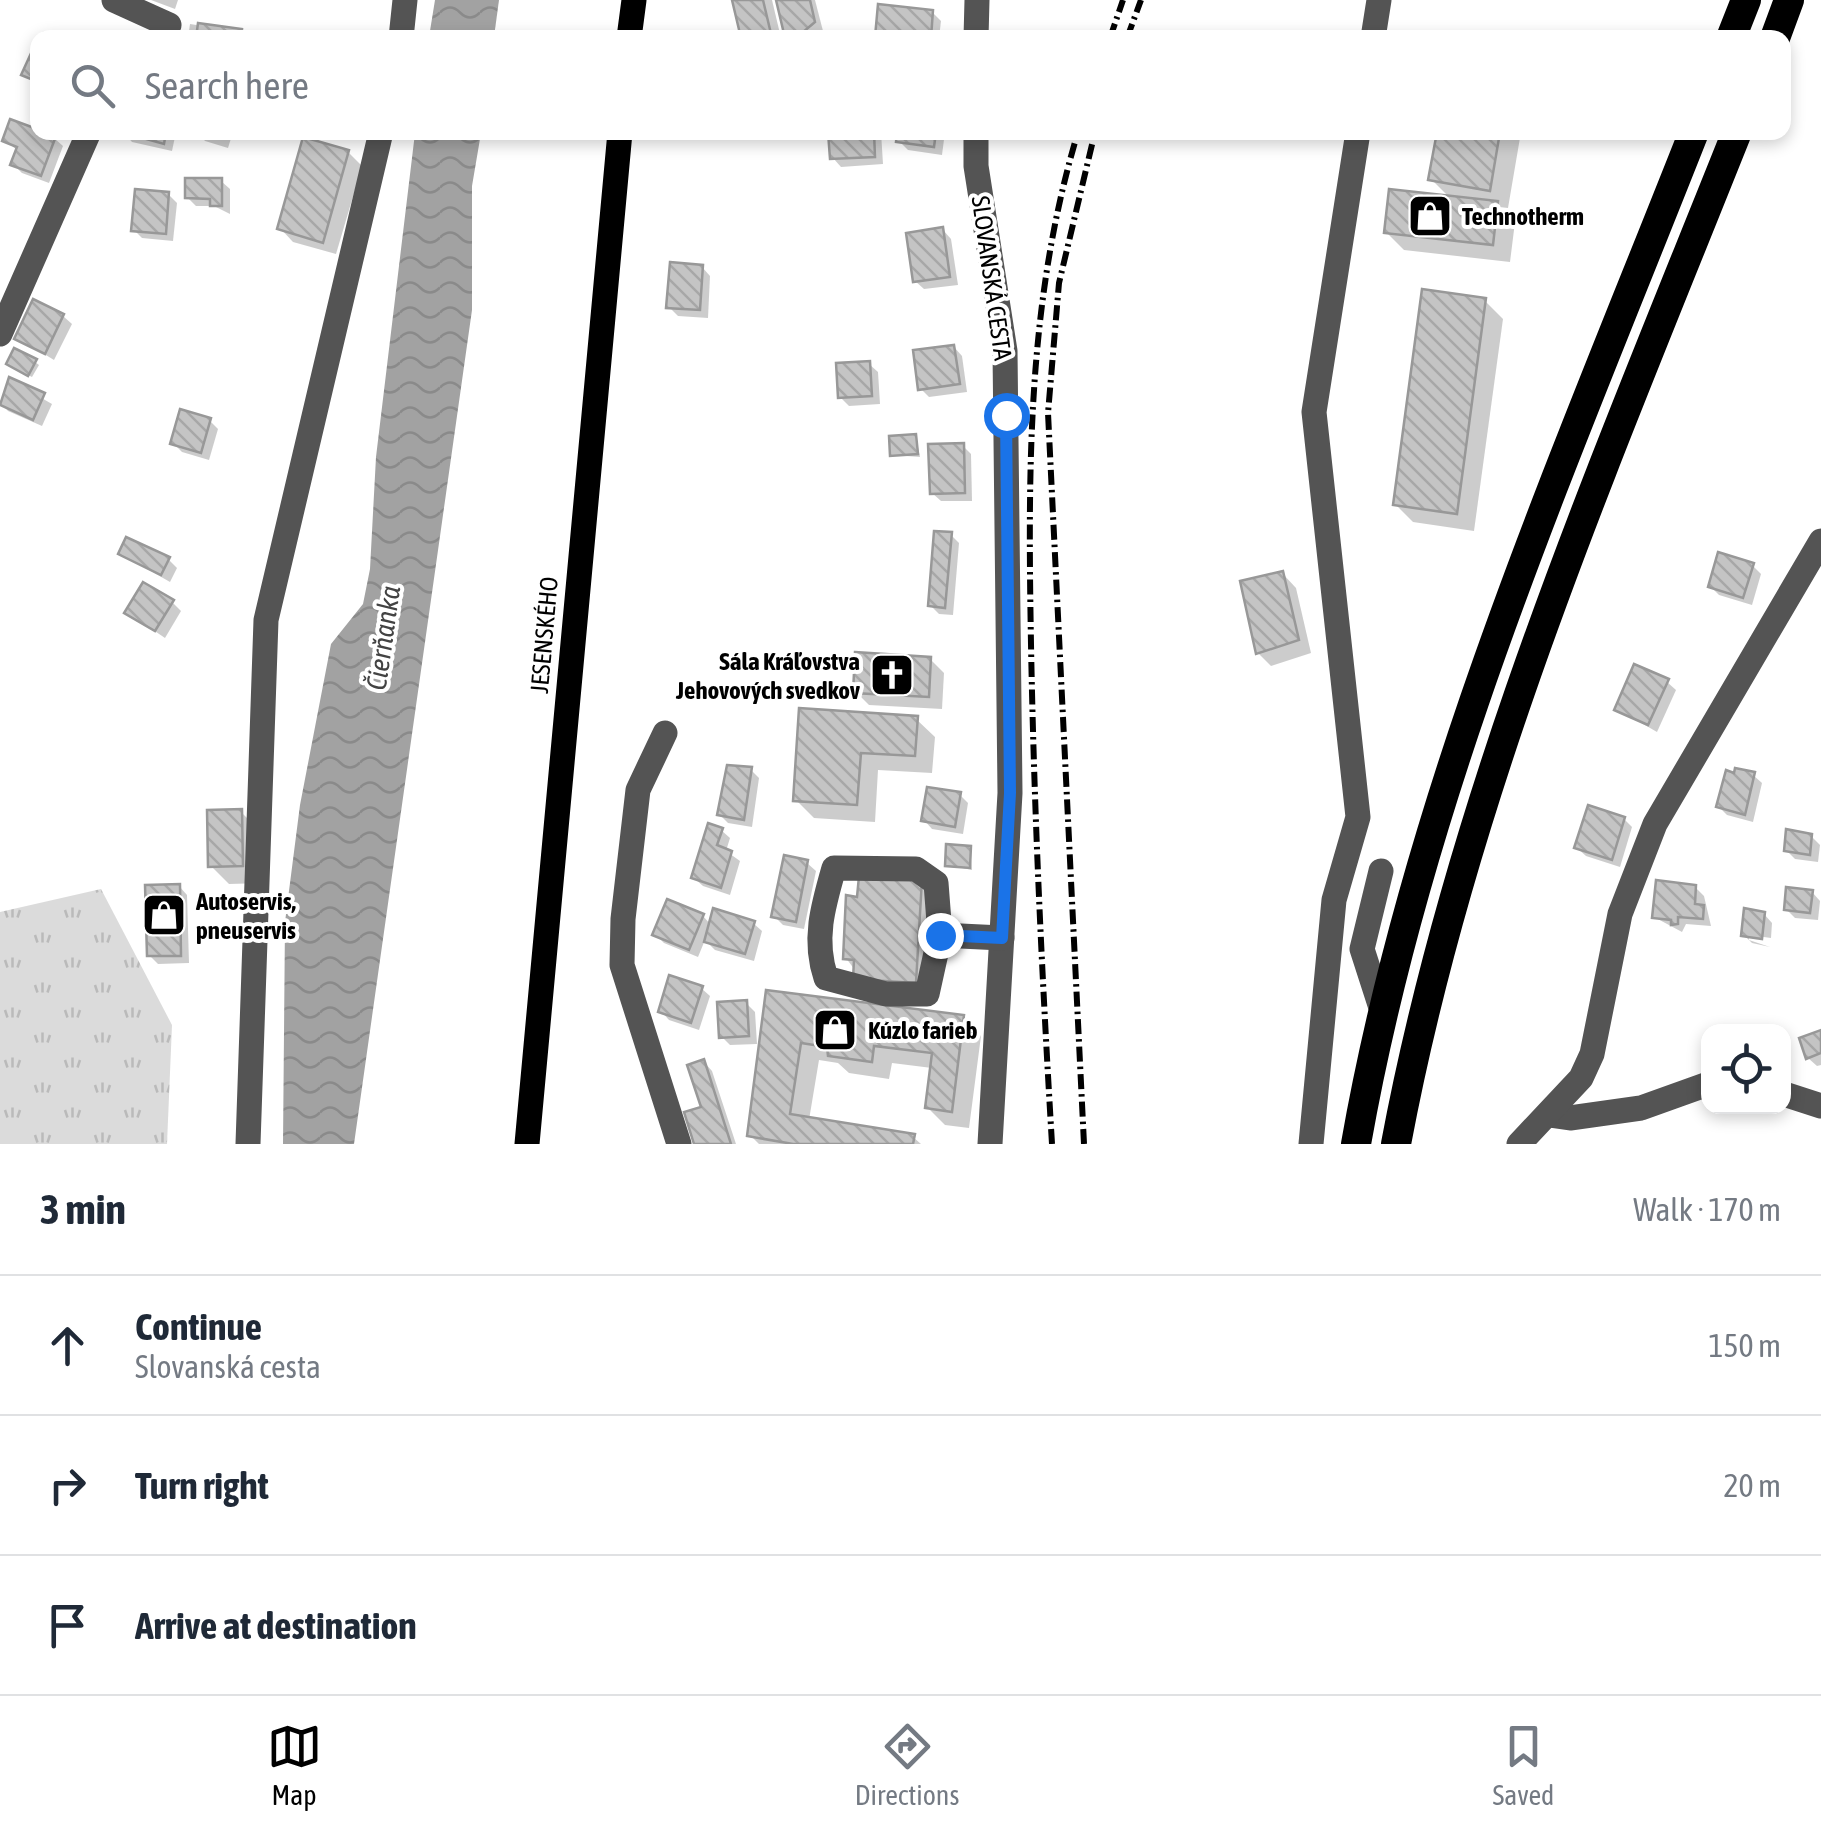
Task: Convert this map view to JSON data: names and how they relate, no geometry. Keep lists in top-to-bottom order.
{
  "streets": {
    "main road": ["JESENSKÉHO"],
    "street": ["SLOVANSKÁ CESTA"]
  },
  "water": ["Čierňanka"],
  "places": {
    "shop": ["Technotherm", "Autoservis, pneuservis", "Kúzlo farieb"],
    "church": ["Sála Kráľovstva Jehovových svedkov"]
  },
  "page": {
    "search": "Search here",
    "heading": ["3 min", "Walk · 170 m"],
    "list": [
      ["Continue", "Slovanská cesta", "150 m"],
      ["Turn right", "20 m"],
      "Arrive at destination"
    ],
    "nav": ["Map", "Directions", "Saved"]
  }
}
